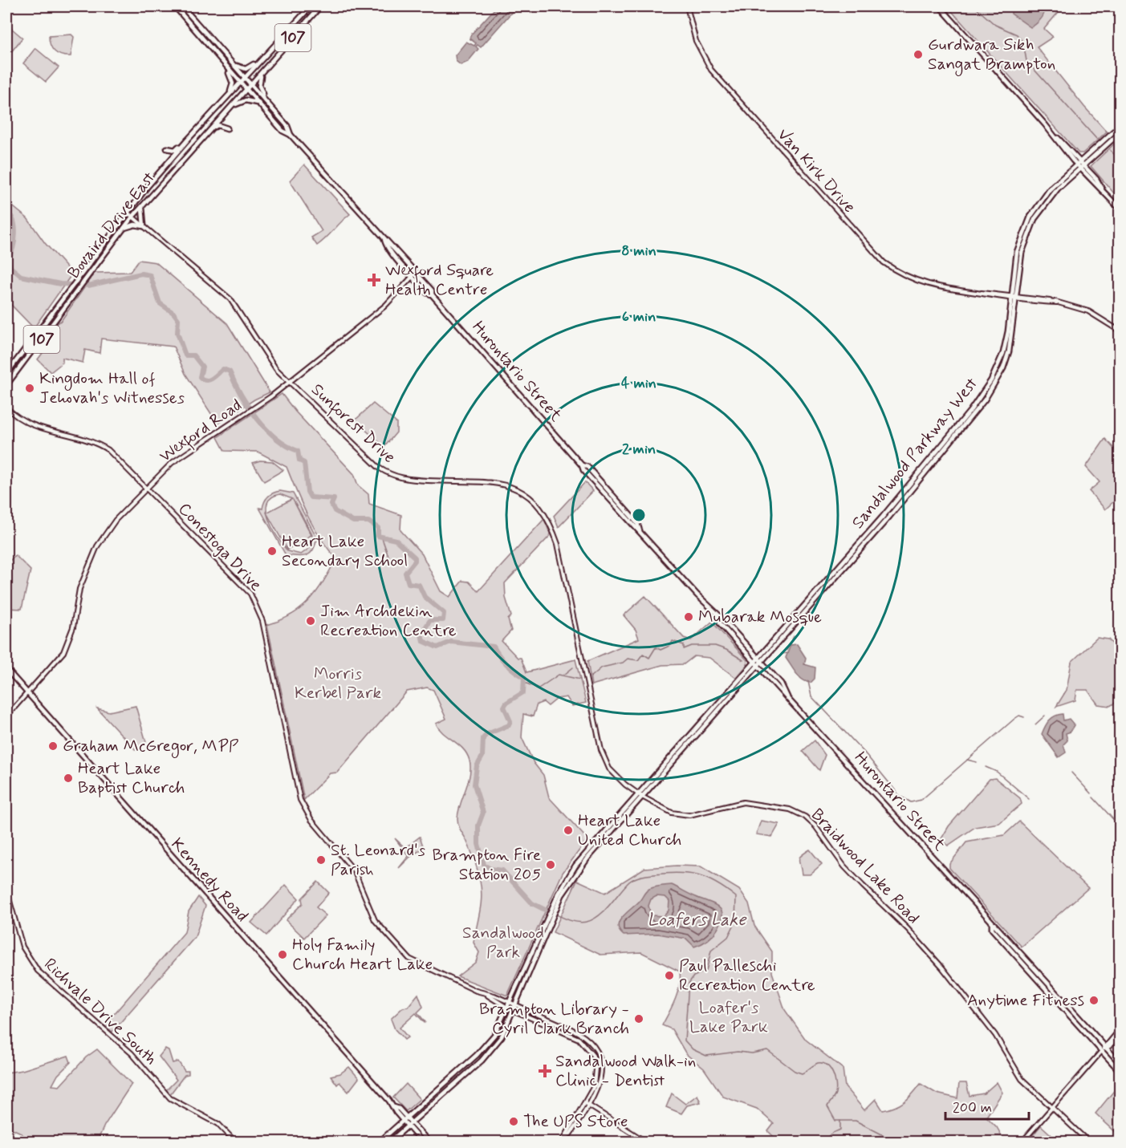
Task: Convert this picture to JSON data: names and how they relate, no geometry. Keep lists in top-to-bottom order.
{
  "streets": {
    "main road": [
      "107",
      "Bovaird Drive East",
      "Hurontario Street",
      "Sandalwood Parkway West",
      "Kennedy Road"
    ],
    "street": [
      "Van Kirk Drive",
      "Sunforest Drive",
      "Wexford Road",
      "Conestoga Drive",
      "Braidwood Lake Road",
      "Richvale Drive South"
    ]
  },
  "crossings": [
    ["107", "Bovaird Drive East"],
    ["107", "Hurontario Street"],
    ["Van Kirk Drive", "Sandalwood Parkway West"],
    ["Bovaird Drive East", "Hurontario Street"],
    ["Bovaird Drive East", "Sunforest Drive"],
    ["Hurontario Street", "Wexford Road"],
    ["Hurontario Street", "Sandalwood Parkway West"],
    ["Sunforest Drive", "Wexford Road"],
    ["Sunforest Drive", "Sandalwood Parkway West"],
    ["Sunforest Drive", "Braidwood Lake Road"],
    ["Wexford Road", "Conestoga Drive"],
    ["Wexford Road", "Kennedy Road"],
    ["Sandalwood Parkway West", "Braidwood Lake Road"]
  ],
  "water": ["Loafers Lake"],
  "parks": ["Morris Kerbel Park", "Sandalwood Park", "Loafer's Lake Park"],
  "places": {
    "other": [
      "Gurdwara Sikh Sangat Brampton",
      "Kingdom Hall of Jehovah's Witnesses",
      "Heart Lake Secondary School",
      "Mubarak Mosque",
      "Jim Archdekin Recreation Centre",
      "Graham McGregor, MPP",
      "Heart Lake Baptist Church",
      "Heart Lake United Church",
      "St. Leonard's Parish",
      "Brampton Fire Station 205",
      "Holy Family Church Heart Lake",
      "Paul Palleschi Recreation Centre",
      "Anytime Fitness",
      "Brampton Library - Cyril Clark Branch",
      "The UPS Store"
    ],
    "health": ["Wexford Square Health Centre", "Sandalwood Walk-in Clinic - Dentist"]
  },
  "scale_bar": "200 m",
  "rings": [
    "8 min",
    "6 min",
    "4 min",
    "2 min"
  ]
}
